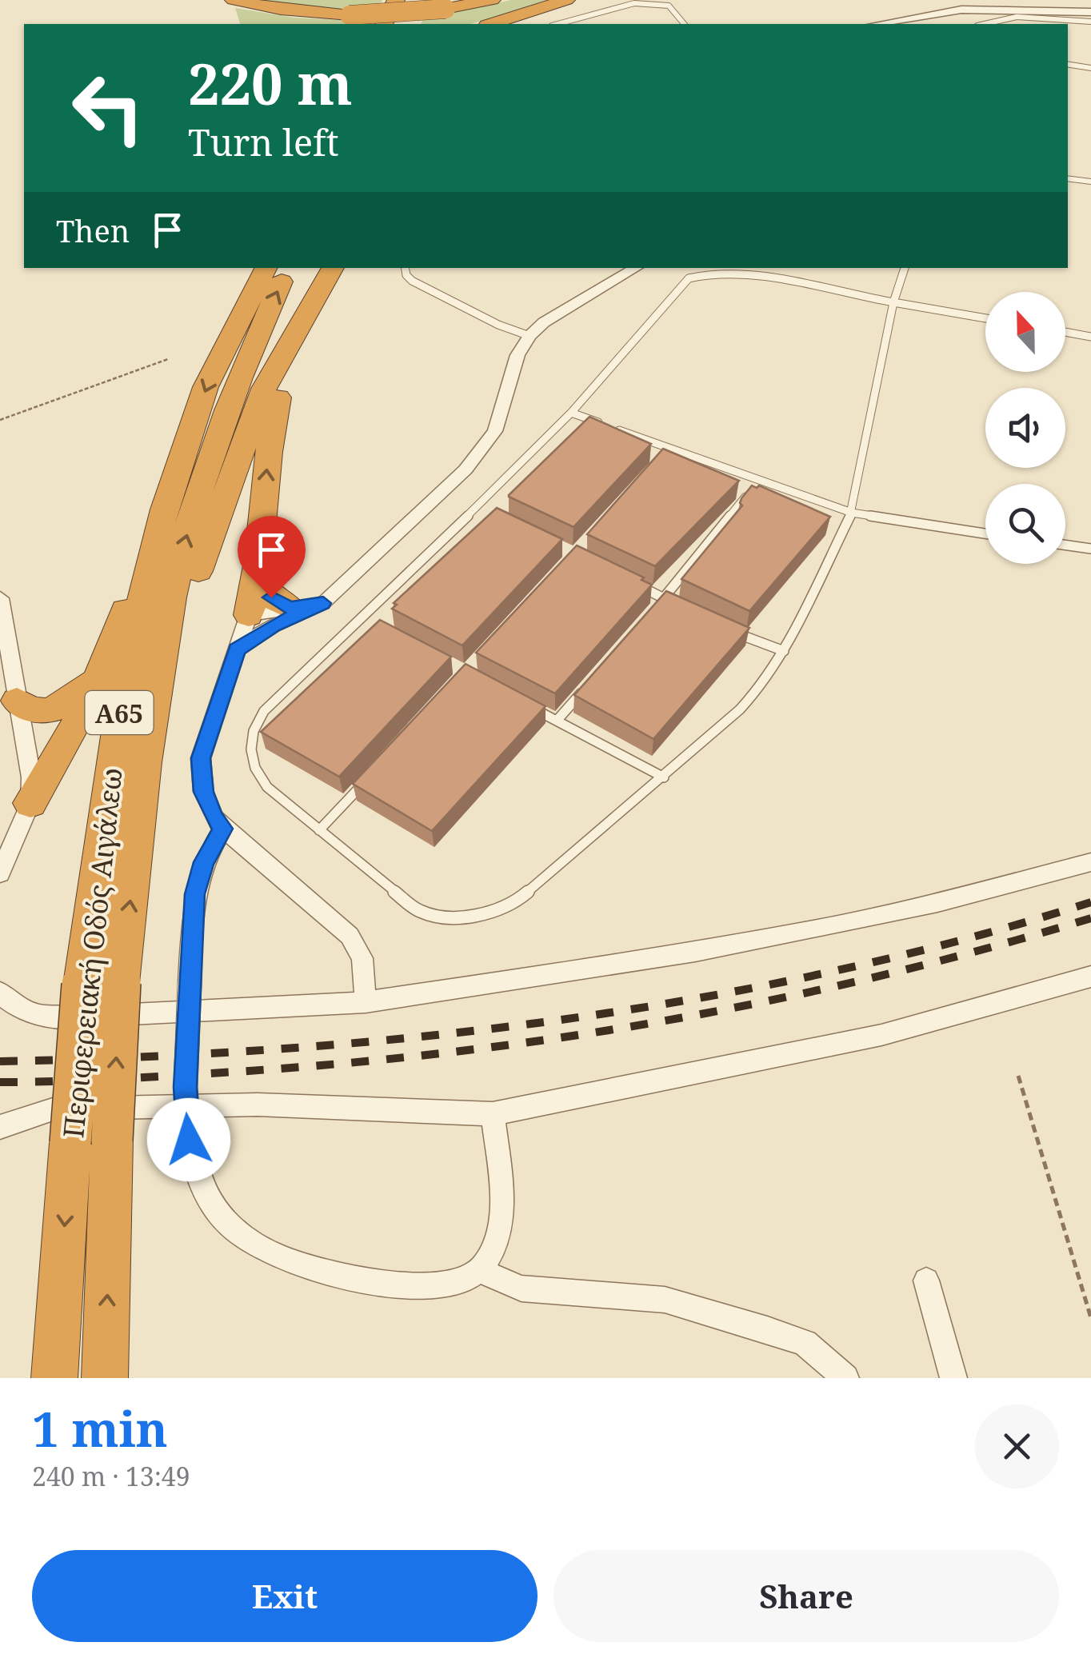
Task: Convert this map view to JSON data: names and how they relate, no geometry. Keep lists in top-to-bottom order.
{
  "streets": {
    "highway": ["Α65", "Περιφερειακή Οδός Αιγάλεω"]
  },
  "north": "top",
  "page": {
    "turn": ["220 m", "Turn left"],
    "then": "Then",
    "heading": ["1 min", "240 m · 13:49"],
    "buttons": ["Exit", "Share"]
  }
}
